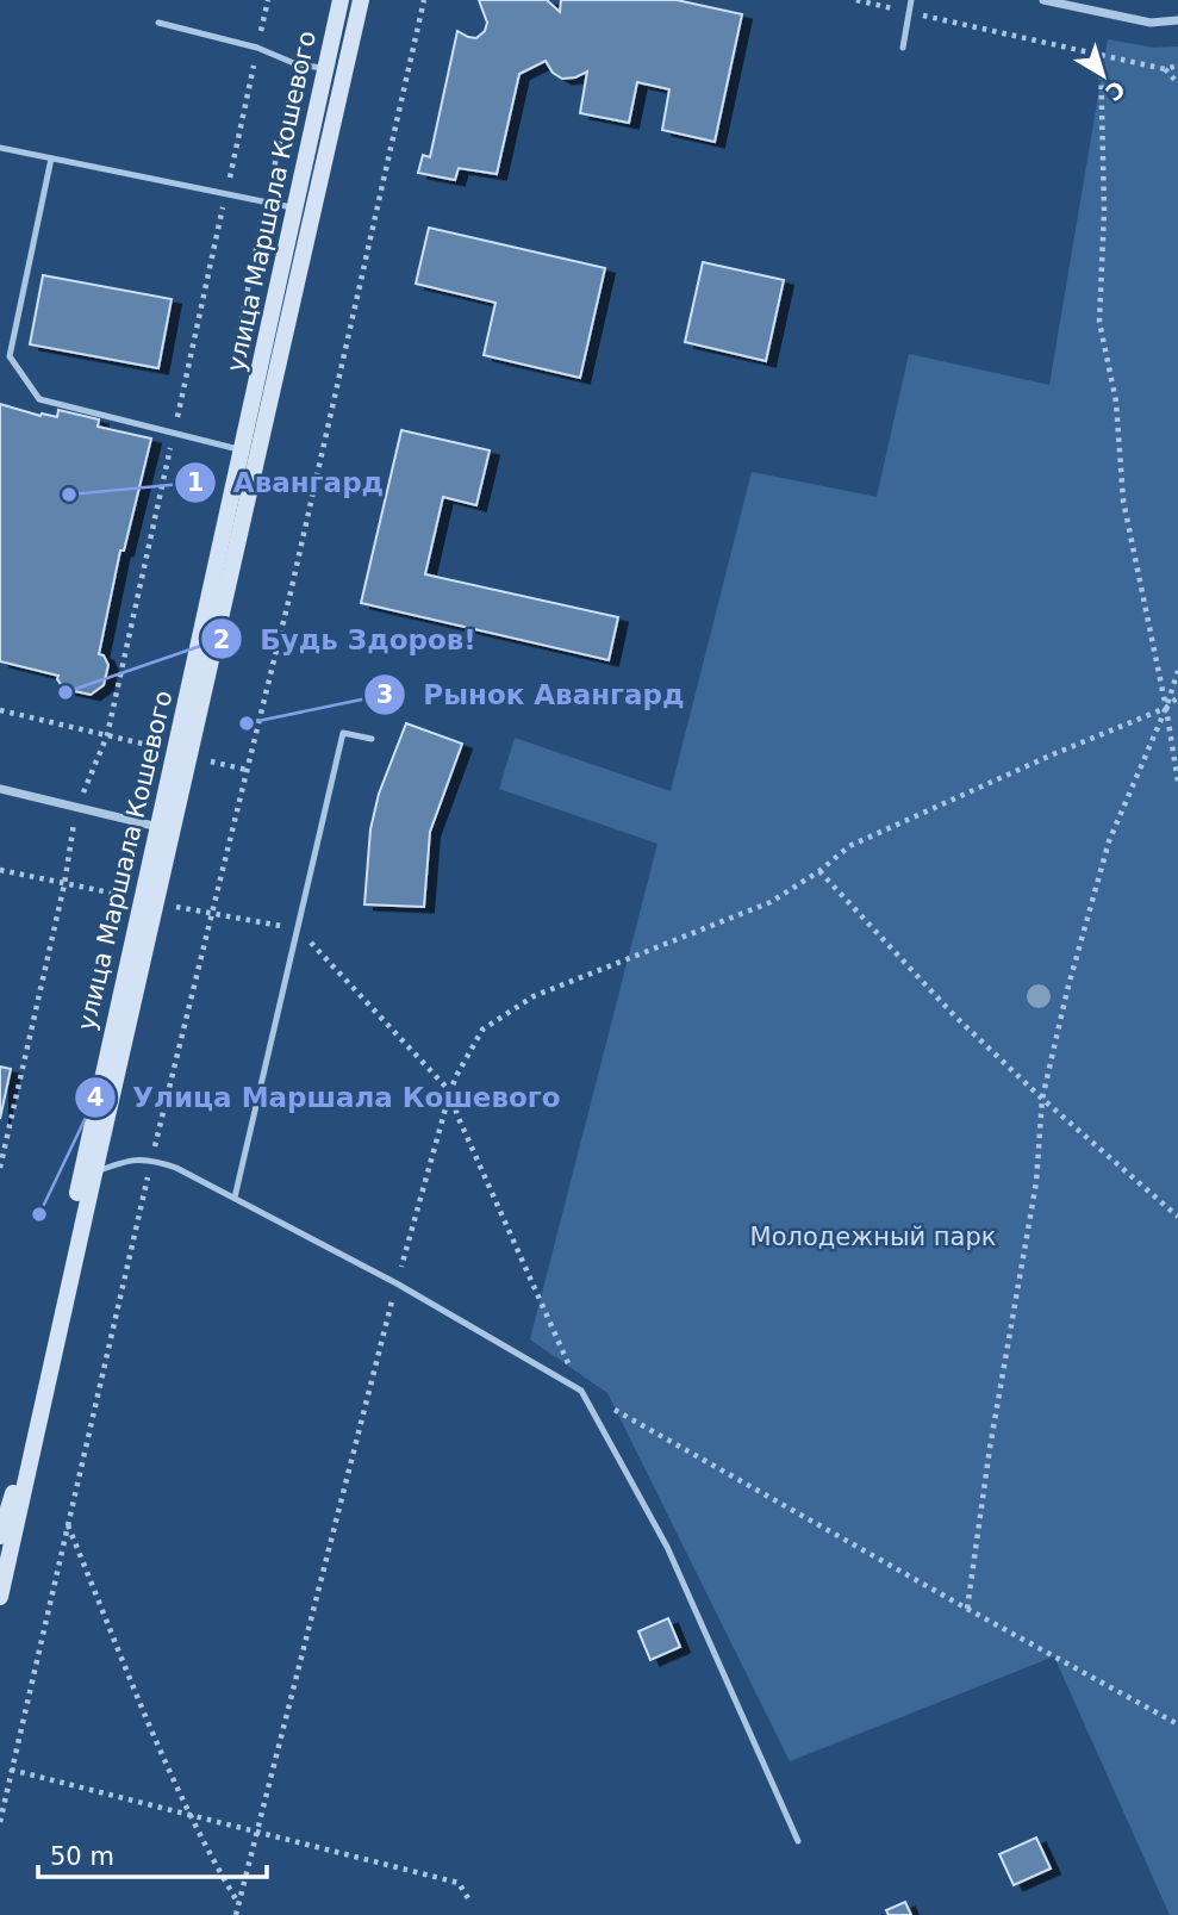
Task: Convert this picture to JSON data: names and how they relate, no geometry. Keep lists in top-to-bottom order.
{
  "streets": {
    "street": ["улица Маршала Кошевого"]
  },
  "parks": ["Молодежный парк"],
  "places": [
    "Авангард",
    "Будь Здоров!",
    "Рынок Авангард",
    "Улица Маршала Кошевого"
  ],
  "scale_bar": "50 m",
  "north": "bottom right"
}
